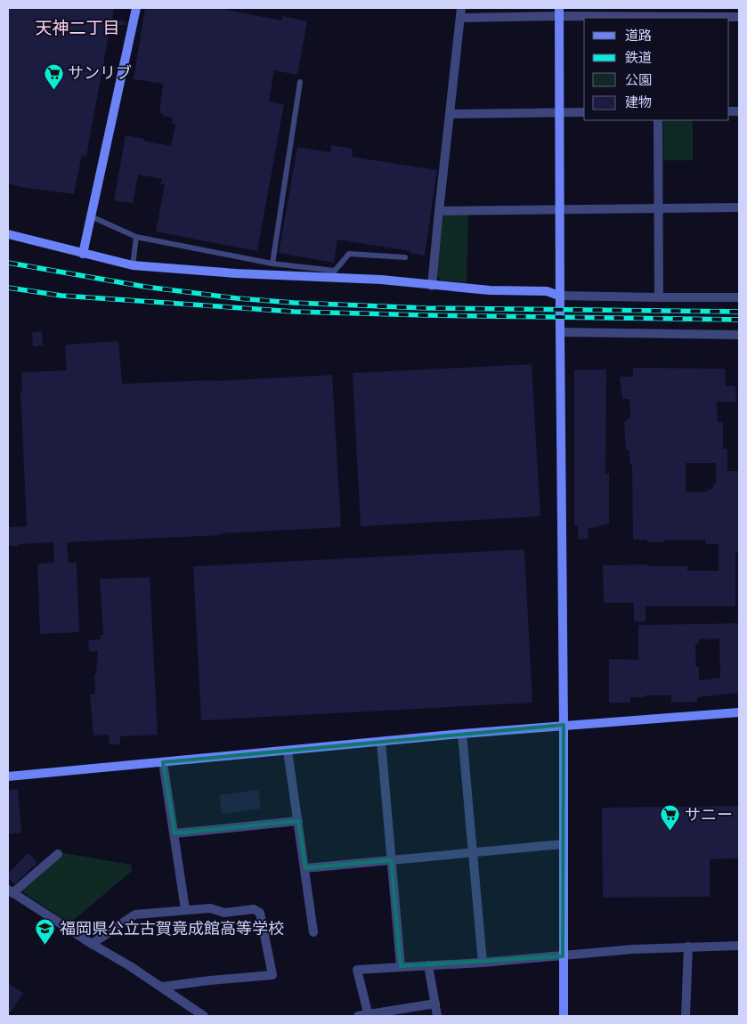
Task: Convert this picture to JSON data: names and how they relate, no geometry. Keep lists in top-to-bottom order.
{
  "districts": ["天神二丁目"],
  "places": {
    "supermarket": ["サンリブ", "サニー"],
    "school or university": ["福岡県公立古賀竟成館高等学校"]
  },
  "legend": [
    "道路",
    "鉄道",
    "公園",
    "建物"
  ]
}
